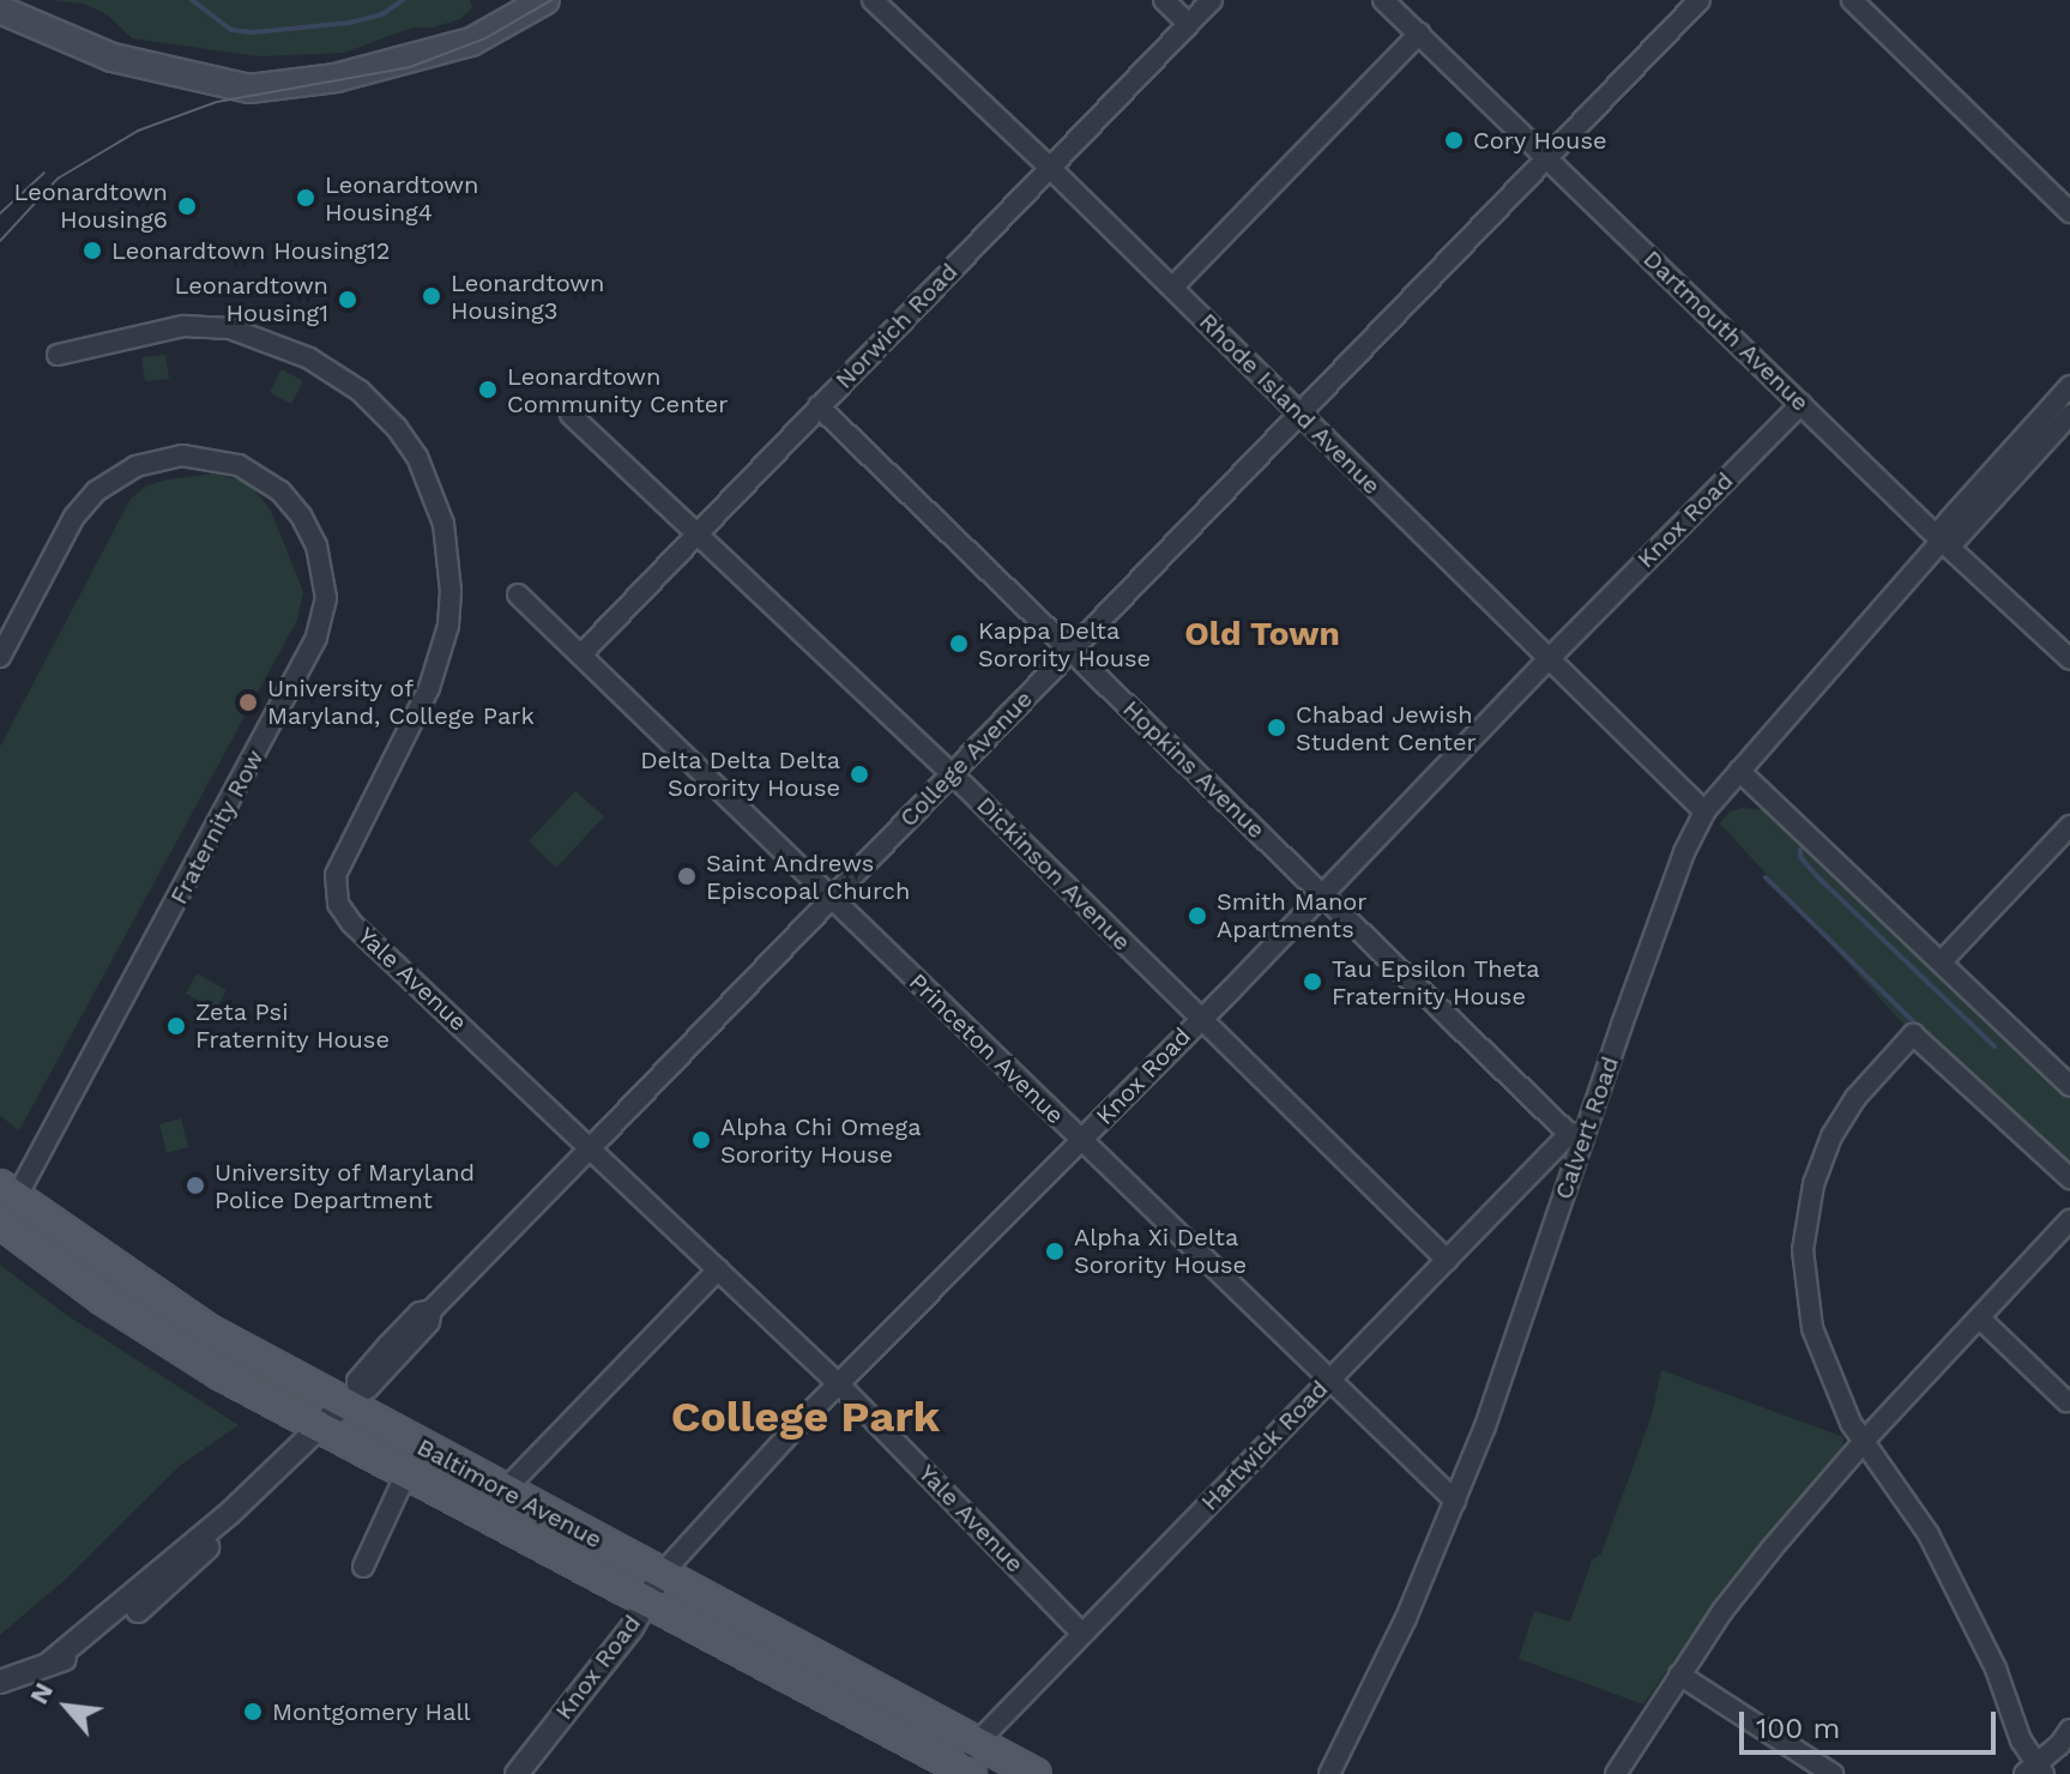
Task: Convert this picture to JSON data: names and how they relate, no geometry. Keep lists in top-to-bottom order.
{
  "streets": {
    "main road": ["Baltimore Avenue"],
    "street": [
      "Norwich Road",
      "Dartmouth Avenue",
      "Rhode Island Avenue",
      "Knox Road",
      "College Avenue",
      "Hopkins Avenue",
      "Fraternity Row",
      "Dickinson Avenue",
      "Yale Avenue",
      "Princeton Avenue",
      "Calvert Road",
      "Hartwick Road"
    ]
  },
  "crossings": [
    ["Norwich Road", "Rhode Island Avenue"],
    ["Norwich Road", "Hopkins Avenue"],
    ["Norwich Road", "Dickinson Avenue"],
    ["Norwich Road", "Princeton Avenue"],
    ["Dartmouth Avenue", "Knox Road"],
    ["Dartmouth Avenue", "College Avenue"],
    ["Dartmouth Avenue", "Calvert Road"],
    ["Rhode Island Avenue", "Knox Road"],
    ["Rhode Island Avenue", "College Avenue"],
    ["Rhode Island Avenue", "Calvert Road"],
    ["Knox Road", "Hopkins Avenue"],
    ["Knox Road", "Dickinson Avenue"],
    ["Knox Road", "Yale Avenue"],
    ["Knox Road", "Princeton Avenue"],
    ["Knox Road", "Baltimore Avenue"],
    ["College Avenue", "Hopkins Avenue"],
    ["College Avenue", "Dickinson Avenue"],
    ["College Avenue", "Yale Avenue"],
    ["College Avenue", "Princeton Avenue"],
    ["College Avenue", "Baltimore Avenue"],
    ["Hopkins Avenue", "Calvert Road"],
    ["Hopkins Avenue", "Hartwick Road"],
    ["Fraternity Row", "Baltimore Avenue"],
    ["Dickinson Avenue", "Hartwick Road"],
    ["Yale Avenue", "Hartwick Road"],
    ["Princeton Avenue", "Calvert Road"],
    ["Princeton Avenue", "Hartwick Road"],
    ["Calvert Road", "Hartwick Road"],
    ["Hartwick Road", "Baltimore Avenue"]
  ],
  "districts": ["Old Town", "College Park"],
  "places": [
    "Cory House",
    "Leonardtown Housing4",
    "Leonardtown Housing6",
    "Leonardtown Housing12",
    "Leonardtown Housing3",
    "Leonardtown Housing1",
    "Leonardtown Community Center",
    "Kappa Delta Sorority House",
    "University of Maryland, College Park",
    "Chabad Jewish Student Center",
    "Delta Delta Delta Sorority House",
    "Saint Andrews Episcopal Church",
    "Smith Manor Apartments",
    "Tau Epsilon Theta Fraternity House",
    "Zeta Psi Fraternity House",
    "Alpha Chi Omega Sorority House",
    "University of Maryland Police Department",
    "Alpha Xi Delta Sorority House",
    "Montgomery Hall"
  ],
  "scale_bar": "100 m",
  "north": "top left"
}
